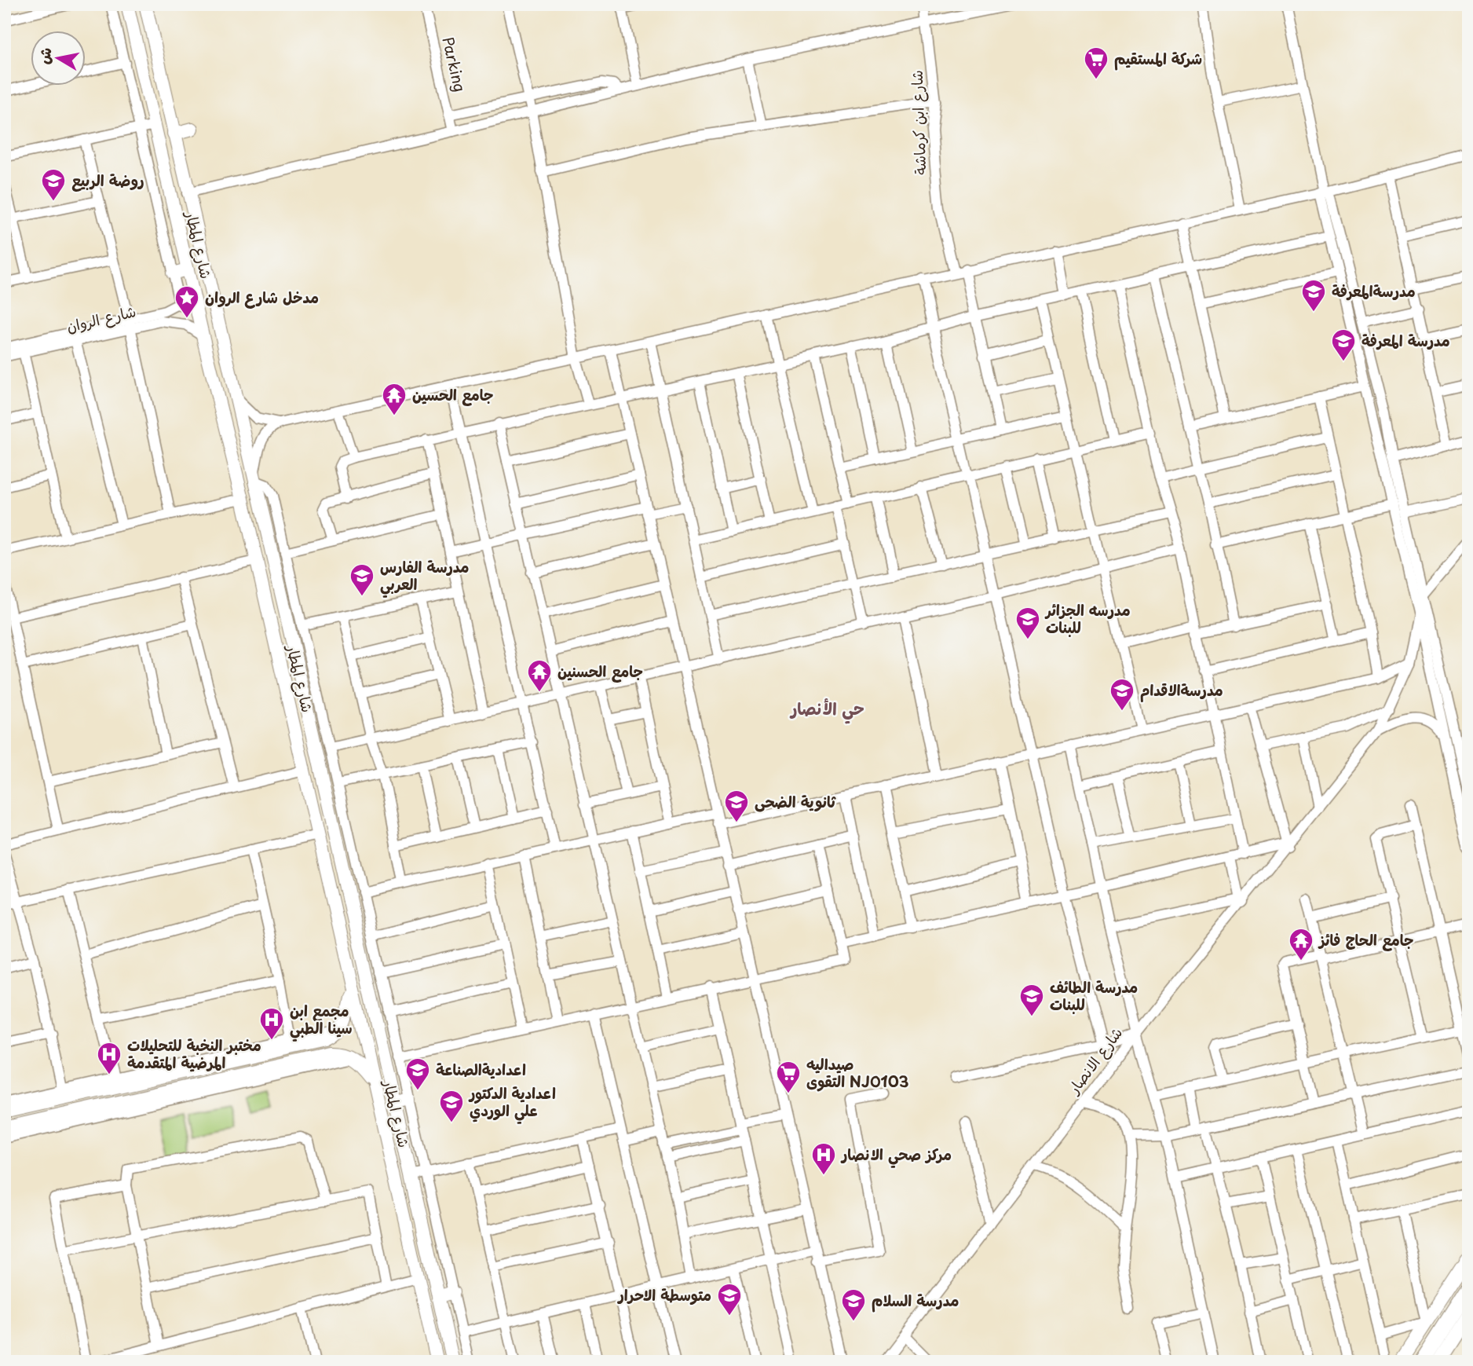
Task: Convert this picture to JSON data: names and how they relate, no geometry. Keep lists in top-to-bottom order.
{
  "streets": {
    "main road": ["شارع المطار"],
    "street": [
      "Parking",
      "شارع ابن كرماشة",
      "شارع الروان",
      "شارع الانصار"
    ]
  },
  "crossings": [
    ["شارع المطار", "شارع الروان"]
  ],
  "districts": ["حي الأنصار"],
  "places": {
    "supermarket": ["شركة المستقيم", "صيداليه التقوى NJ0103"],
    "school or university": [
      "روضة الربيع",
      "مدرسةالمعرفة",
      "مدرسة المعرفة",
      "مدرسة الفارس العربي",
      "مدرسه الجزائر للبنات",
      "مدرسةالاقدام",
      "ثانوية الضحى",
      "مدرسة الطائف للبنات",
      "اعداديةالصناعة",
      "اعدادية الدكتور علي الوردي",
      "متوسطة الاحرار",
      "مدرسة السلام"
    ],
    "place": ["مدخل شارع الروان"],
    "temple": ["جامع الحسين", "جامع الحسنين", "جامع الحاج فائز"],
    "hospital": ["مجمع ابن سينا الطبي", "مختبر النخبة للتحليلات المرضية المتقدمة", "مركز صحي الانصار"]
  },
  "north": "left"
}
